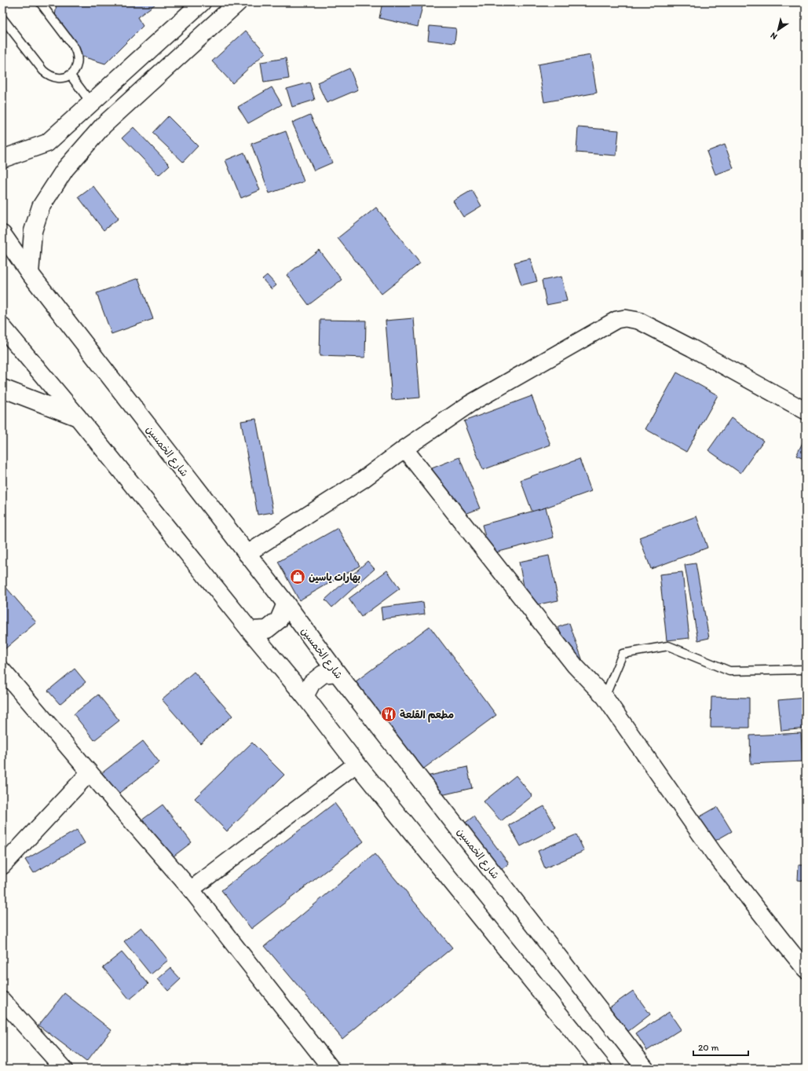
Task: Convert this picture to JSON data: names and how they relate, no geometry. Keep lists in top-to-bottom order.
{
  "streets": {
    "main road": ["شارع الخمسين"]
  },
  "places": {
    "shop": ["بهارات ياسين"],
    "restaurant": ["مطعم القلعة"]
  },
  "scale_bar": "20 m",
  "north": "bottom left"
}
